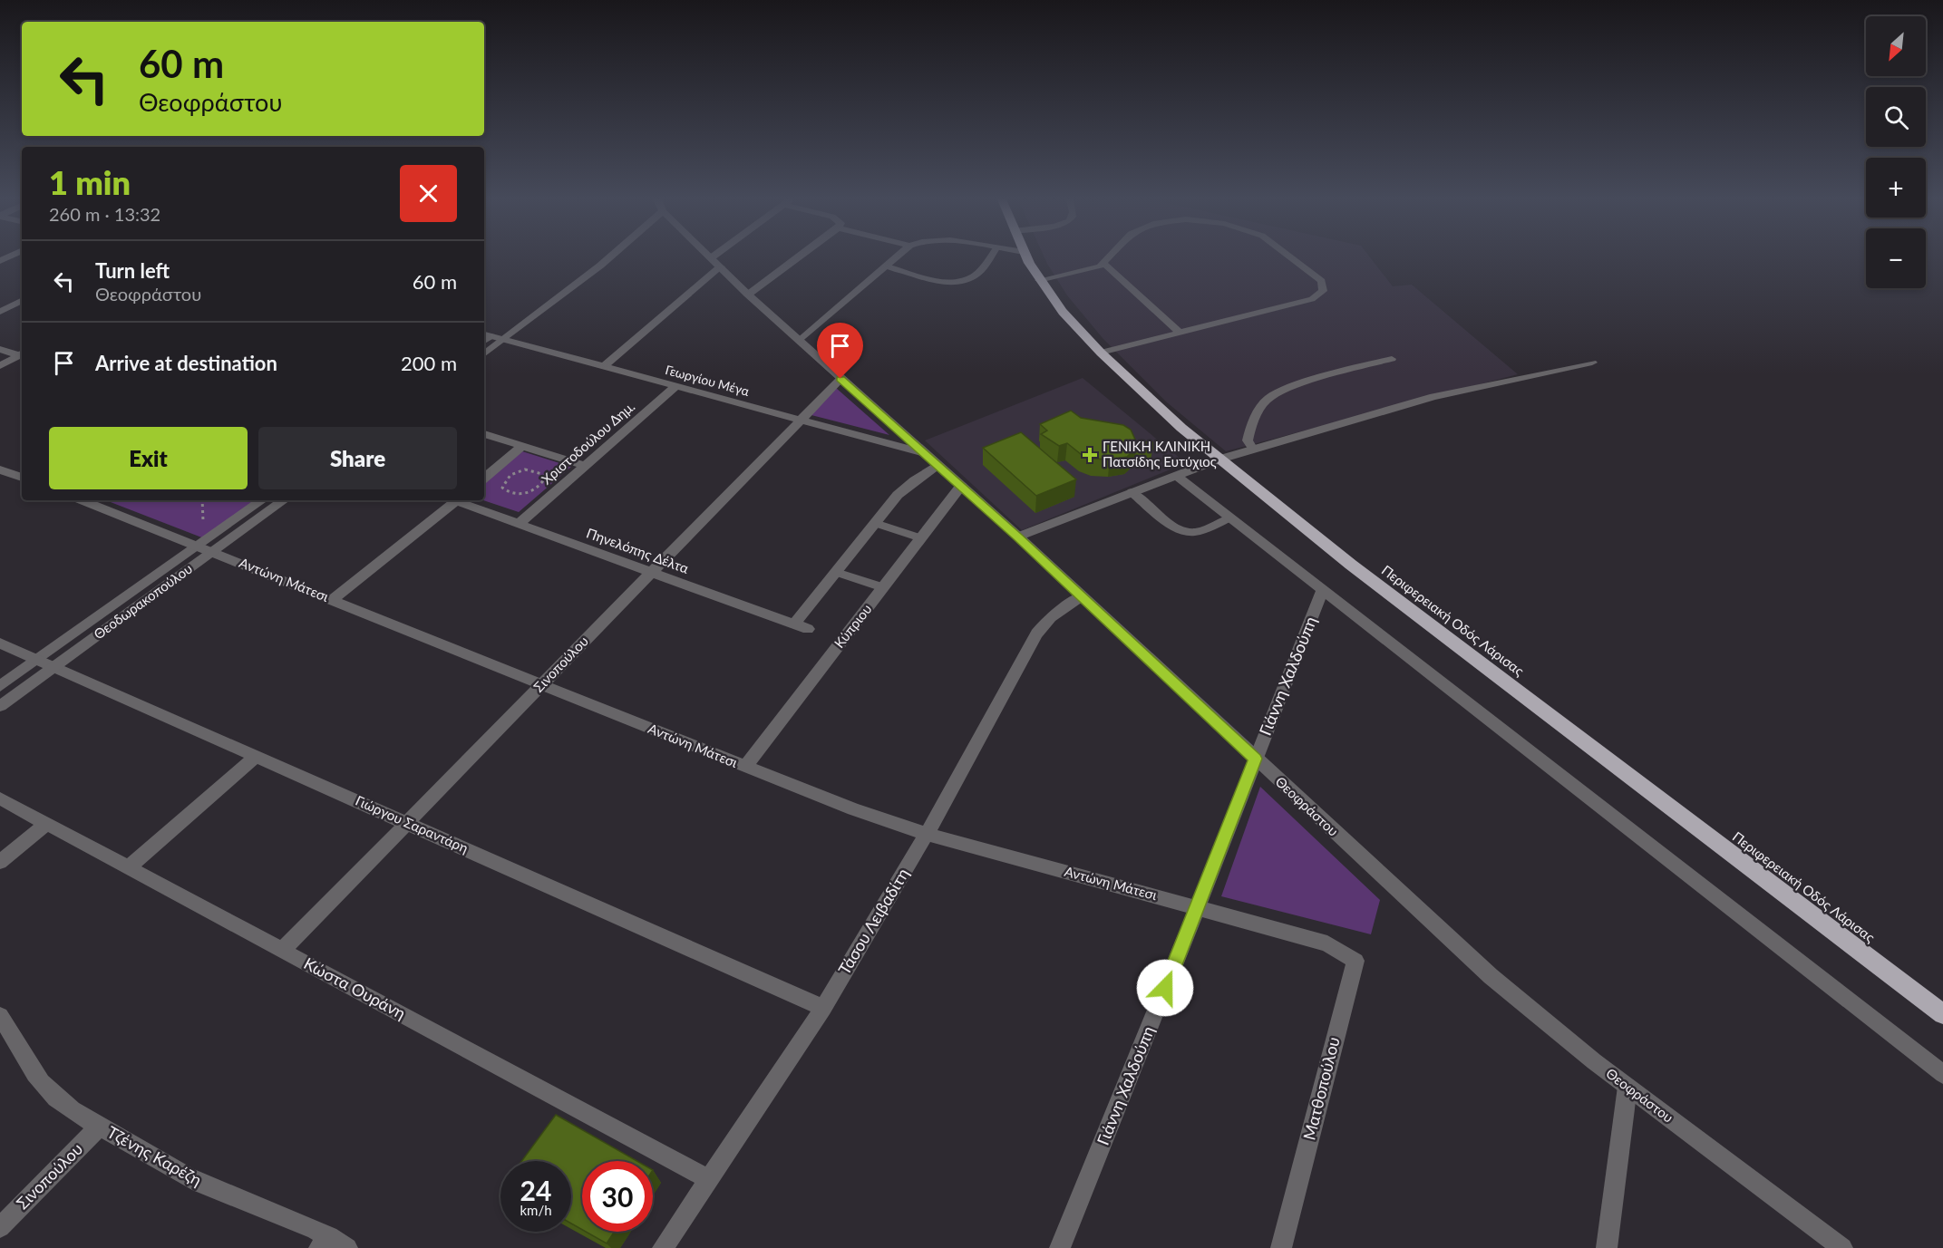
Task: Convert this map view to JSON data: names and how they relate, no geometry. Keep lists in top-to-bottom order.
{
  "streets": {
    "highway": ["Περιφερειακή Οδός Λάρισας"],
    "street": [
      "Γεωργίου Μέγα",
      "Χριστοδούλου Δημ.",
      "Πηνελόπης Δέλτα",
      "Αντώνη Μάτεσι",
      "Θεοδωρακοπούλου",
      "Κύπριου",
      "Σινοπούλου",
      "Γιάννη Χαλδούπη",
      "Θεοφράστου",
      "Γιώργου Σαραντάρη",
      "Τάσου Λειβαδίτη",
      "Κώστα Ουράνη",
      "Ματθοπούλου",
      "Τζένης Καρέζη"
    ]
  },
  "crossings": [
    ["Γεωργίου Μέγα", "Χριστοδούλου Δημ."],
    ["Γεωργίου Μέγα", "Σινοπούλου"],
    ["Γεωργίου Μέγα", "Θεοφράστου"],
    ["Χριστοδούλου Δημ.", "Πηνελόπης Δέλτα"],
    ["Πηνελόπης Δέλτα", "Σινοπούλου"],
    ["Αντώνη Μάτεσι", "Θεοδωρακοπούλου"],
    ["Αντώνη Μάτεσι", "Κύπριου"],
    ["Αντώνη Μάτεσι", "Σινοπούλου"],
    ["Αντώνη Μάτεσι", "Γιάννη Χαλδούπη"],
    ["Αντώνη Μάτεσι", "Τάσου Λειβαδίτη"],
    ["Αντώνη Μάτεσι", "Ματθοπούλου"],
    ["Θεοδωρακοπούλου", "Γιώργου Σαραντάρη"],
    ["Κύπριου", "Θεοφράστου"],
    ["Σινοπούλου", "Θεοφράστου"],
    ["Σινοπούλου", "Γιώργου Σαραντάρη"],
    ["Σινοπούλου", "Κώστα Ουράνη"],
    ["Σινοπούλου", "Τζένης Καρέζη"],
    ["Γιάννη Χαλδούπη", "Θεοφράστου"],
    ["Θεοφράστου", "Τάσου Λειβαδίτη"],
    ["Γιώργου Σαραντάρη", "Τάσου Λειβαδίτη"],
    ["Τάσου Λειβαδίτη", "Κώστα Ουράνη"]
  ],
  "places": {
    "health": ["ΓΕΝΙΚΗ ΚΛΙΝΙΚΗ Πατσίδης Ευτύχιος"]
  },
  "north": "bottom left",
  "page": {
    "map_buttons": ["+", "−"],
    "turn": ["60 m", "Θεοφράστου"],
    "heading": ["1 min", "260 m · 13:32"],
    "list": [
      {
        "name": "Turn left",
        "note": "Θεοφράστου",
        "value": "60 m"
      },
      {
        "name": "Arrive at destination",
        "value": "200 m"
      }
    ],
    "buttons": ["Exit", "Share"],
    "speed": "24 km/h",
    "limit": "30"
  }
}
